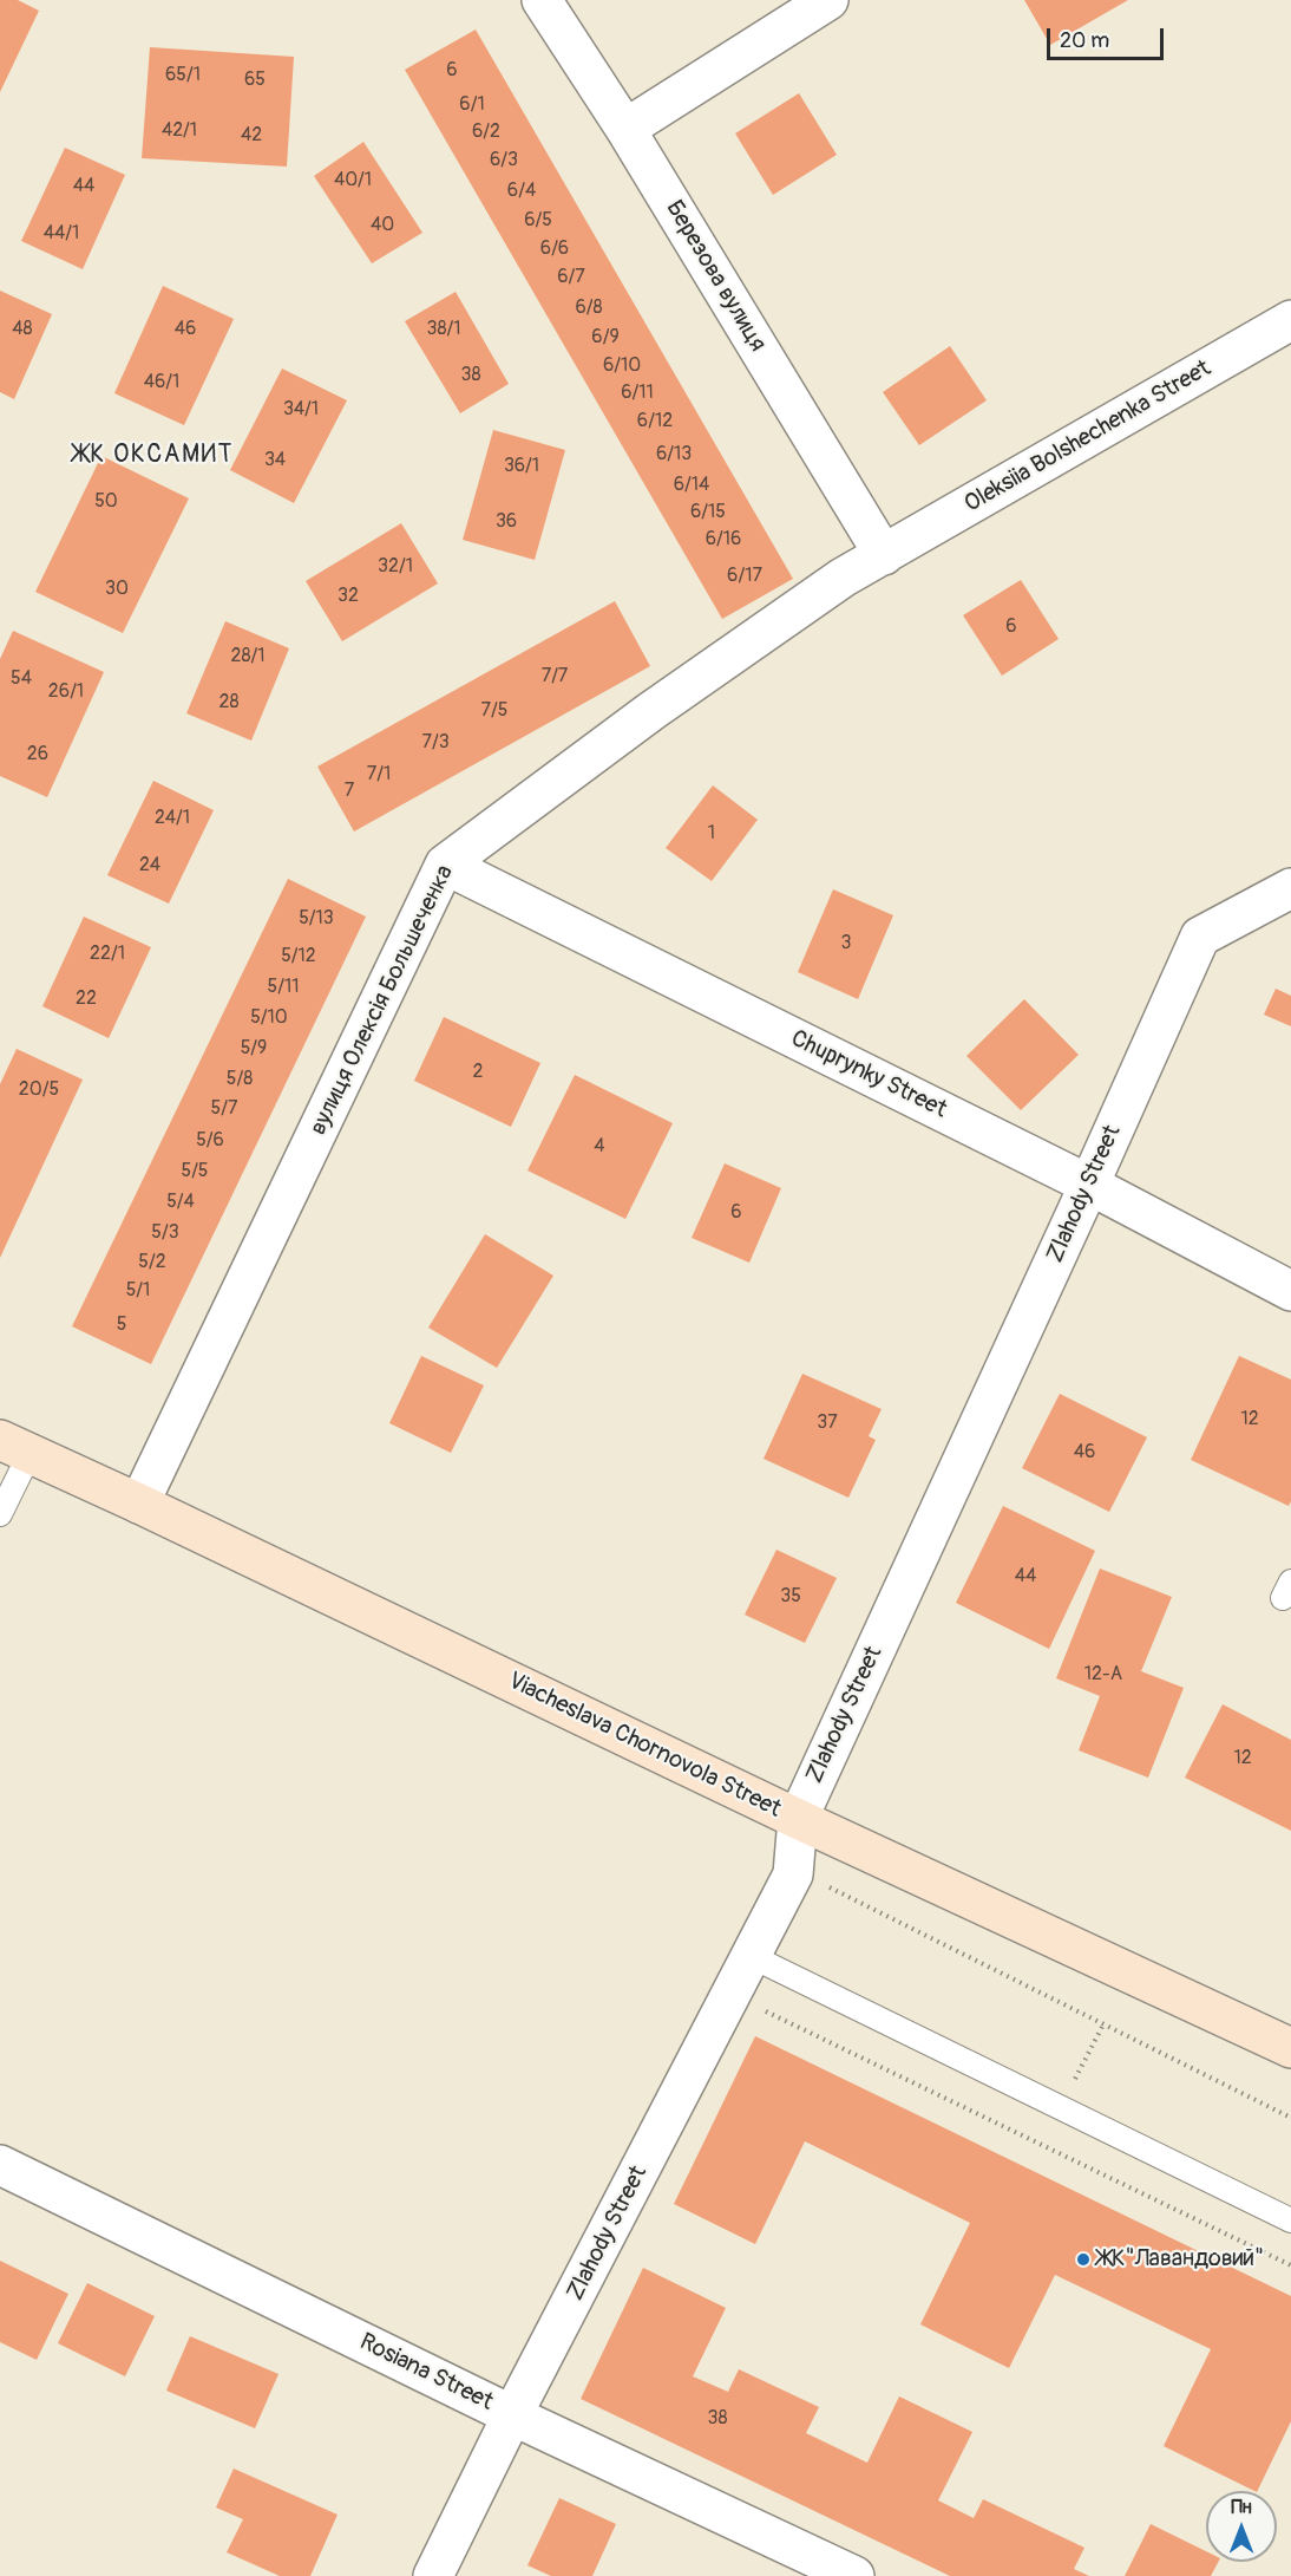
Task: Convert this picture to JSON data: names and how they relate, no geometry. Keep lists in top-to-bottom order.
{
  "streets": {
    "street": [
      "Березова вулиця",
      "Oleksiia Bolshechenka Street",
      "вулиця Олексія Большеченка",
      "Chuprynky Street",
      "Zlahody Street",
      "Viacheslava Chornovola Street",
      "Rosiana Street"
    ]
  },
  "crossings": [
    ["Березова вулиця", "Oleksiia Bolshechenka Street"],
    ["Березова вулиця", "вулиця Олексія Большеченка"],
    ["Oleksiia Bolshechenka Street", "вулиця Олексія Большеченка"],
    ["вулиця Олексія Большеченка", "Chuprynky Street"],
    ["вулиця Олексія Большеченка", "Viacheslava Chornovola Street"],
    ["Chuprynky Street", "Zlahody Street"],
    ["Zlahody Street", "Viacheslava Chornovola Street"],
    ["Zlahody Street", "Rosiana Street"]
  ],
  "districts": ["ЖК ОКСАМИТ"],
  "places": ["ЖК\"Лавандовий\""],
  "house_numbers": [
    "6",
    "65/1",
    "65",
    "6/1",
    "42/1",
    "6/2",
    "42",
    "6/3",
    "40/1",
    "44",
    "6/4",
    "6/5",
    "40",
    "44/1",
    "6/6",
    "6/7",
    "6/8",
    "48",
    "46",
    "38/1",
    "6/9",
    "6/10",
    "38",
    "46/1",
    "6/11",
    "34/1",
    "6/12",
    "6/13",
    "34",
    "36/1",
    "6/14",
    "50",
    "6/15",
    "36",
    "6/16",
    "32/1",
    "6/17",
    "30",
    "32",
    "6",
    "28/1",
    "7/7",
    "54",
    "26/1",
    "28",
    "7/5",
    "7/3",
    "26",
    "7/1",
    "7",
    "24/1",
    "1",
    "24",
    "5/13",
    "3",
    "22/1",
    "5/12",
    "5/11",
    "22",
    "5/10",
    "5/9",
    "2",
    "5/8",
    "20/5",
    "5/7",
    "5/6",
    "4",
    "5/5",
    "5/4",
    "6",
    "5/3",
    "5/2",
    "5/1",
    "5",
    "12",
    "37",
    "46",
    "44",
    "35",
    "12-А",
    "12",
    "38"
  ],
  "scale_bar": "20 m",
  "north": "top"
}
